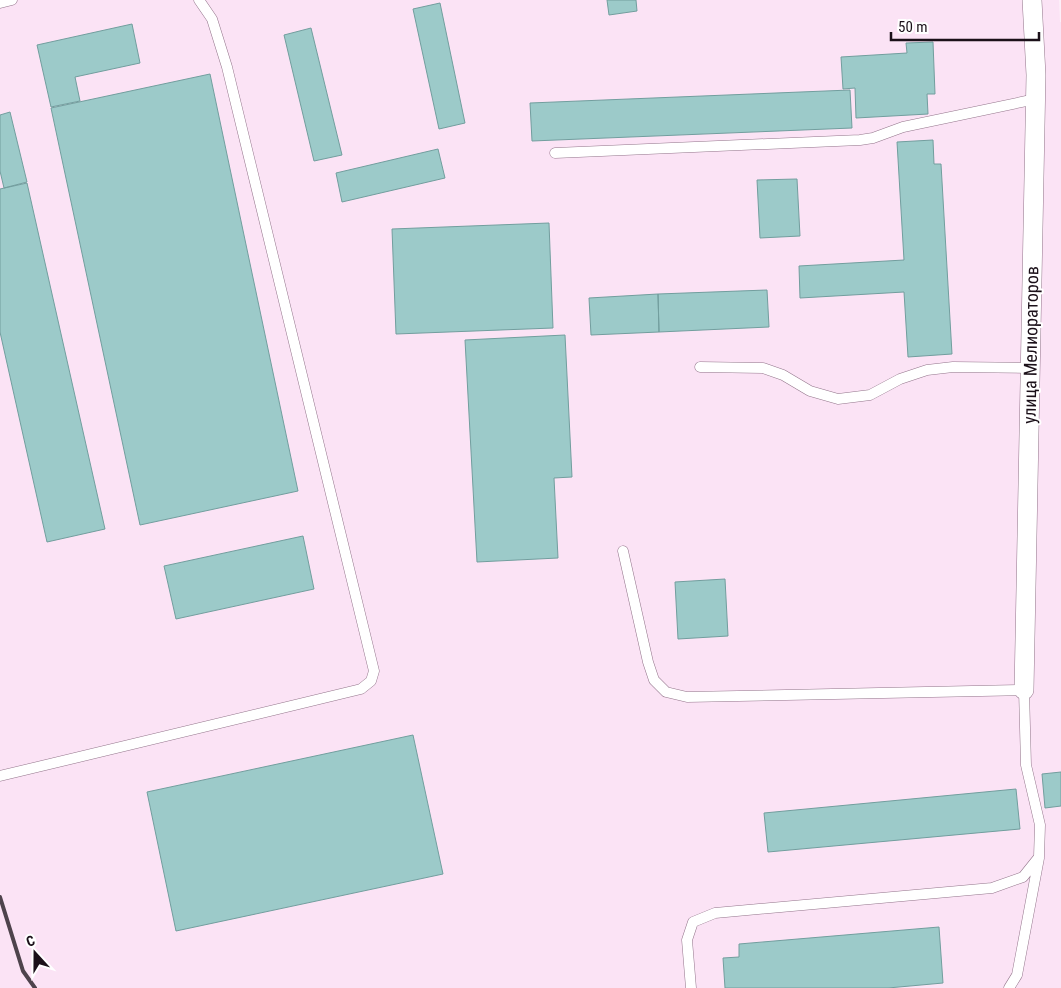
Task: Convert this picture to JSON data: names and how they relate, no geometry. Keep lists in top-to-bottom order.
{
  "streets": {
    "street": ["улица Мелиораторов"]
  },
  "scale_bar": "50 m",
  "north": "top"
}
